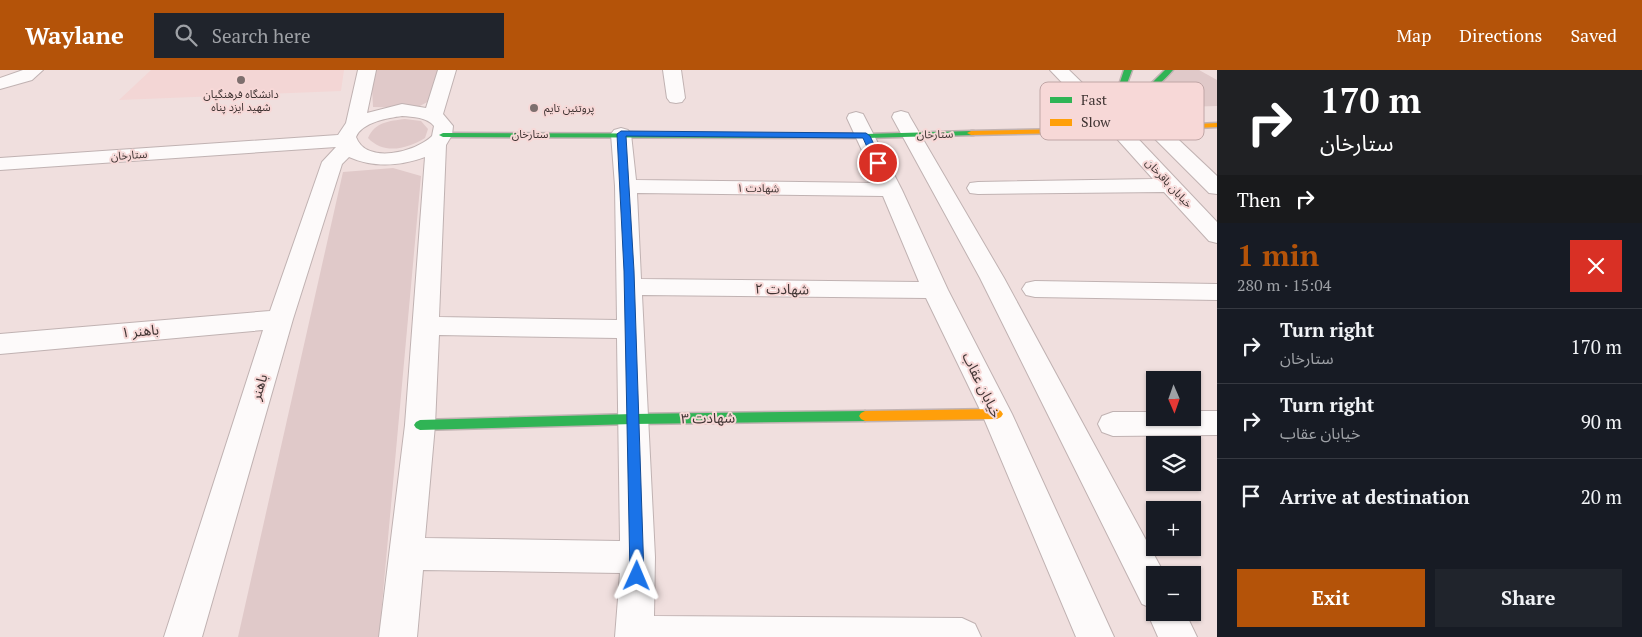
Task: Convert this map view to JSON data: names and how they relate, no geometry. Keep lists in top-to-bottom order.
{
  "streets": {
    "main road": ["ستارخان", "شهادت ۳"],
    "street": [
      "خیابان باقرخان",
      "شهادت ۱",
      "شهادت ۲",
      "باهنر ۱",
      "خیابان عقاب",
      "باهنر"
    ]
  },
  "crossings": [
    ["ستارخان", "خیابان عقاب"],
    ["ستارخان", "باهنر"],
    ["شهادت ۱", "خیابان عقاب"],
    ["شهادت ۲", "خیابان عقاب"],
    ["باهنر ۱", "باهنر"],
    ["خیابان عقاب", "شهادت ۳"]
  ],
  "places": ["دانشگاه فرهنگیان شهید ایزد پناه", "پروتئین تایم"],
  "legend": ["Fast", "Slow"],
  "north": "bottom",
  "page": {
    "header": "Waylane",
    "search": "Search here",
    "nav": ["Map", "Directions", "Saved"],
    "turn": ["170 m", "ستارخان"],
    "then": "Then",
    "heading": ["1 min", "280 m · 15:04"],
    "list": [
      {
        "name": "Turn right",
        "note": "ستارخان",
        "value": "170 m"
      },
      {
        "name": "Turn right",
        "note": "خیابان عقاب",
        "value": "90 m"
      },
      {
        "name": "Arrive at destination",
        "value": "20 m"
      }
    ],
    "map_buttons": ["+", "−"],
    "buttons": ["Exit", "Share"]
  }
}
